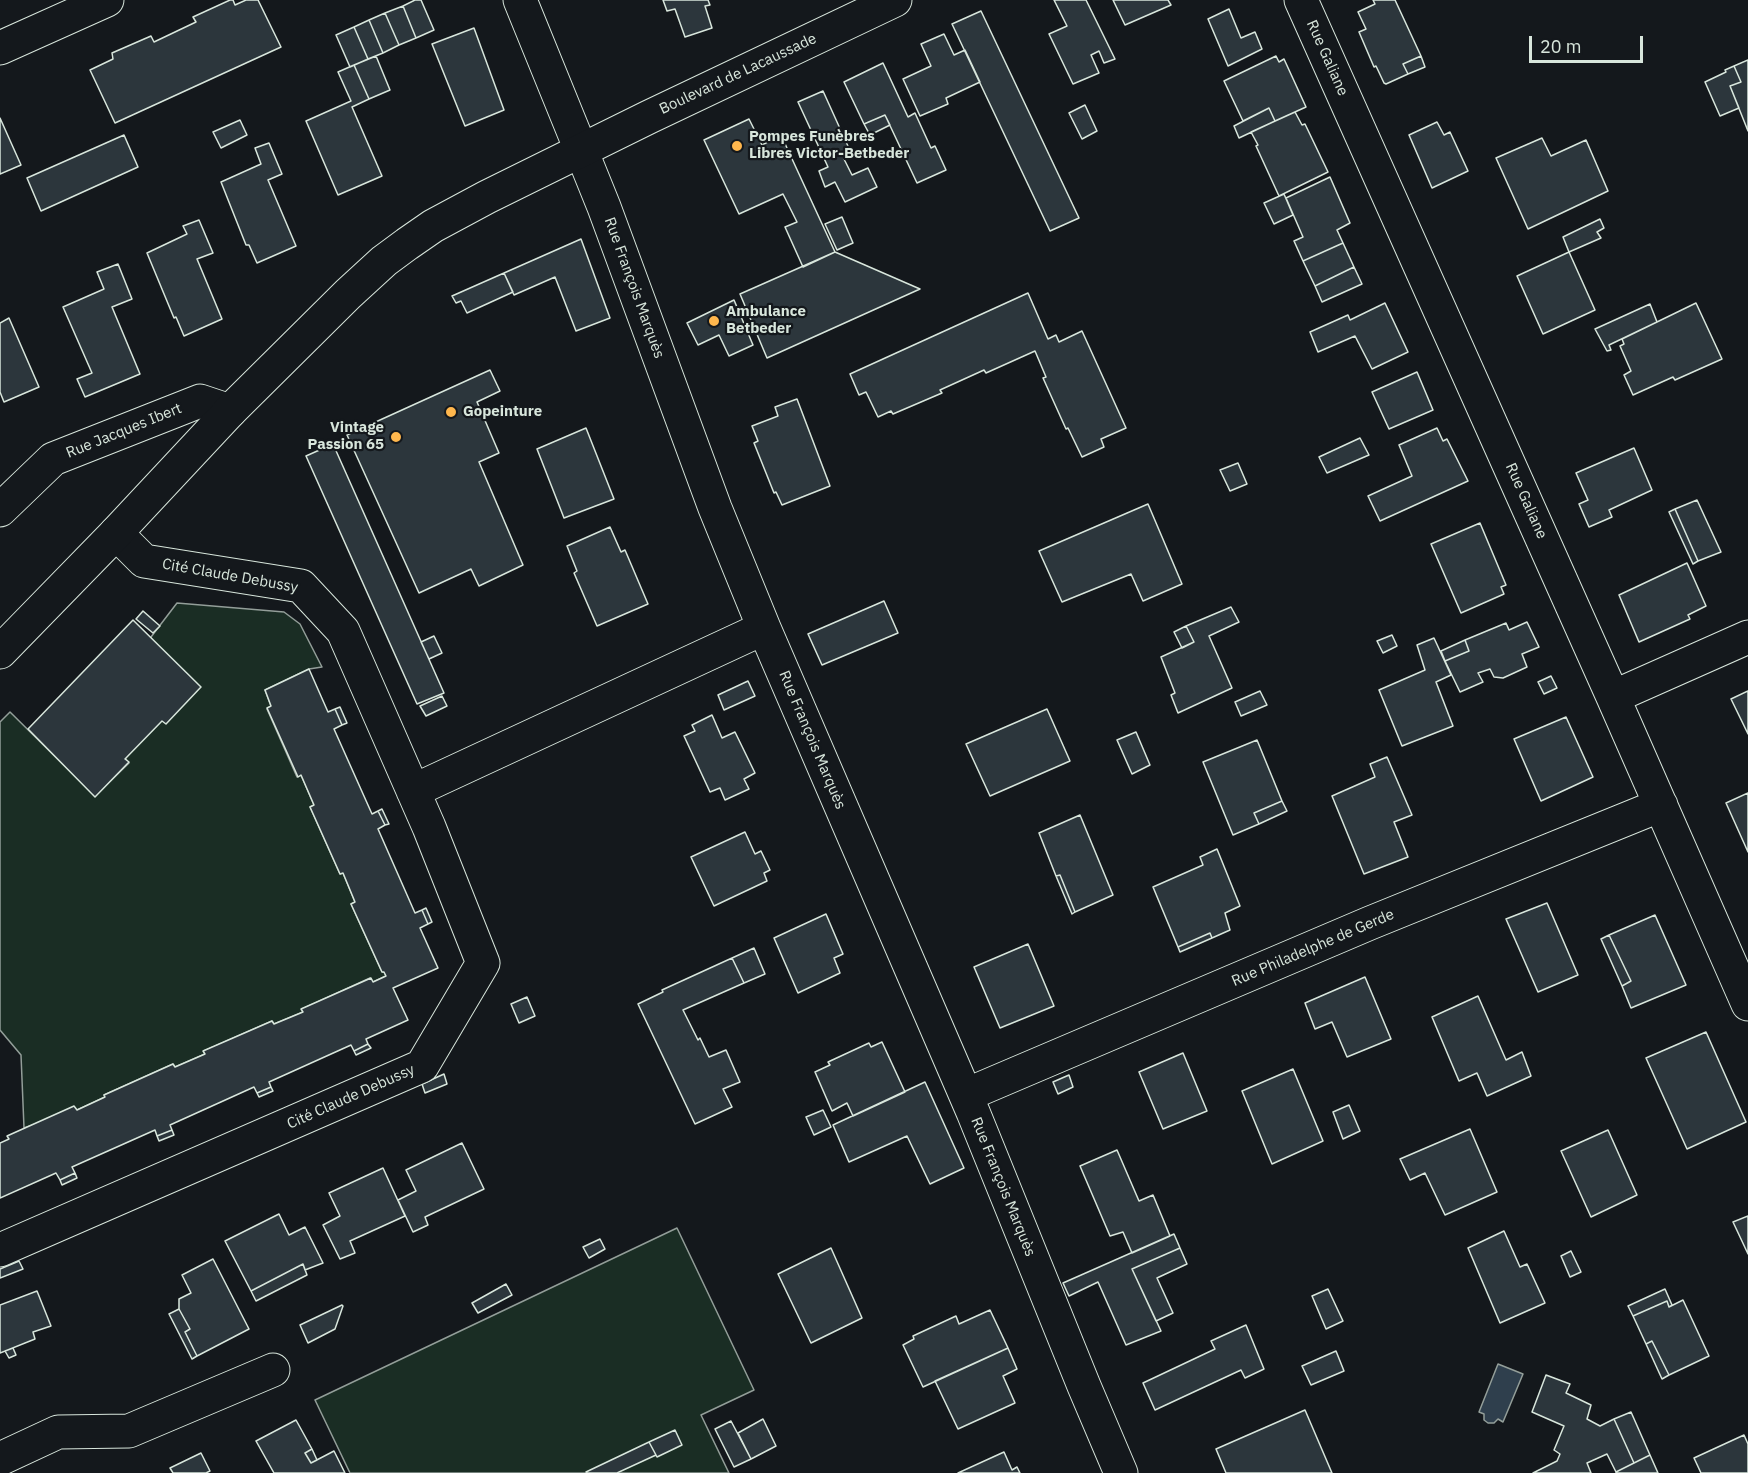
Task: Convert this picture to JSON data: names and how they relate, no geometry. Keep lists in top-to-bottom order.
{
  "streets": {
    "street": [
      "Rue Galiane",
      "Boulevard de Lacaussade",
      "Rue François Marquès",
      "Rue Jacques Ibert",
      "Cité Claude Debussy",
      "Rue Philadelphe de Gerde"
    ]
  },
  "crossings": [
    ["Rue Galiane", "Rue Philadelphe de Gerde"],
    ["Boulevard de Lacaussade", "Rue François Marquès"],
    ["Boulevard de Lacaussade", "Rue Jacques Ibert"],
    ["Boulevard de Lacaussade", "Cité Claude Debussy"],
    ["Rue François Marquès", "Rue Philadelphe de Gerde"]
  ],
  "places": [
    "Pompes Funèbres Libres Victor-Betbeder",
    "Ambulance Betbeder",
    "Gopeinture",
    "Vintage Passion 65"
  ],
  "scale_bar": "20 m"
}
